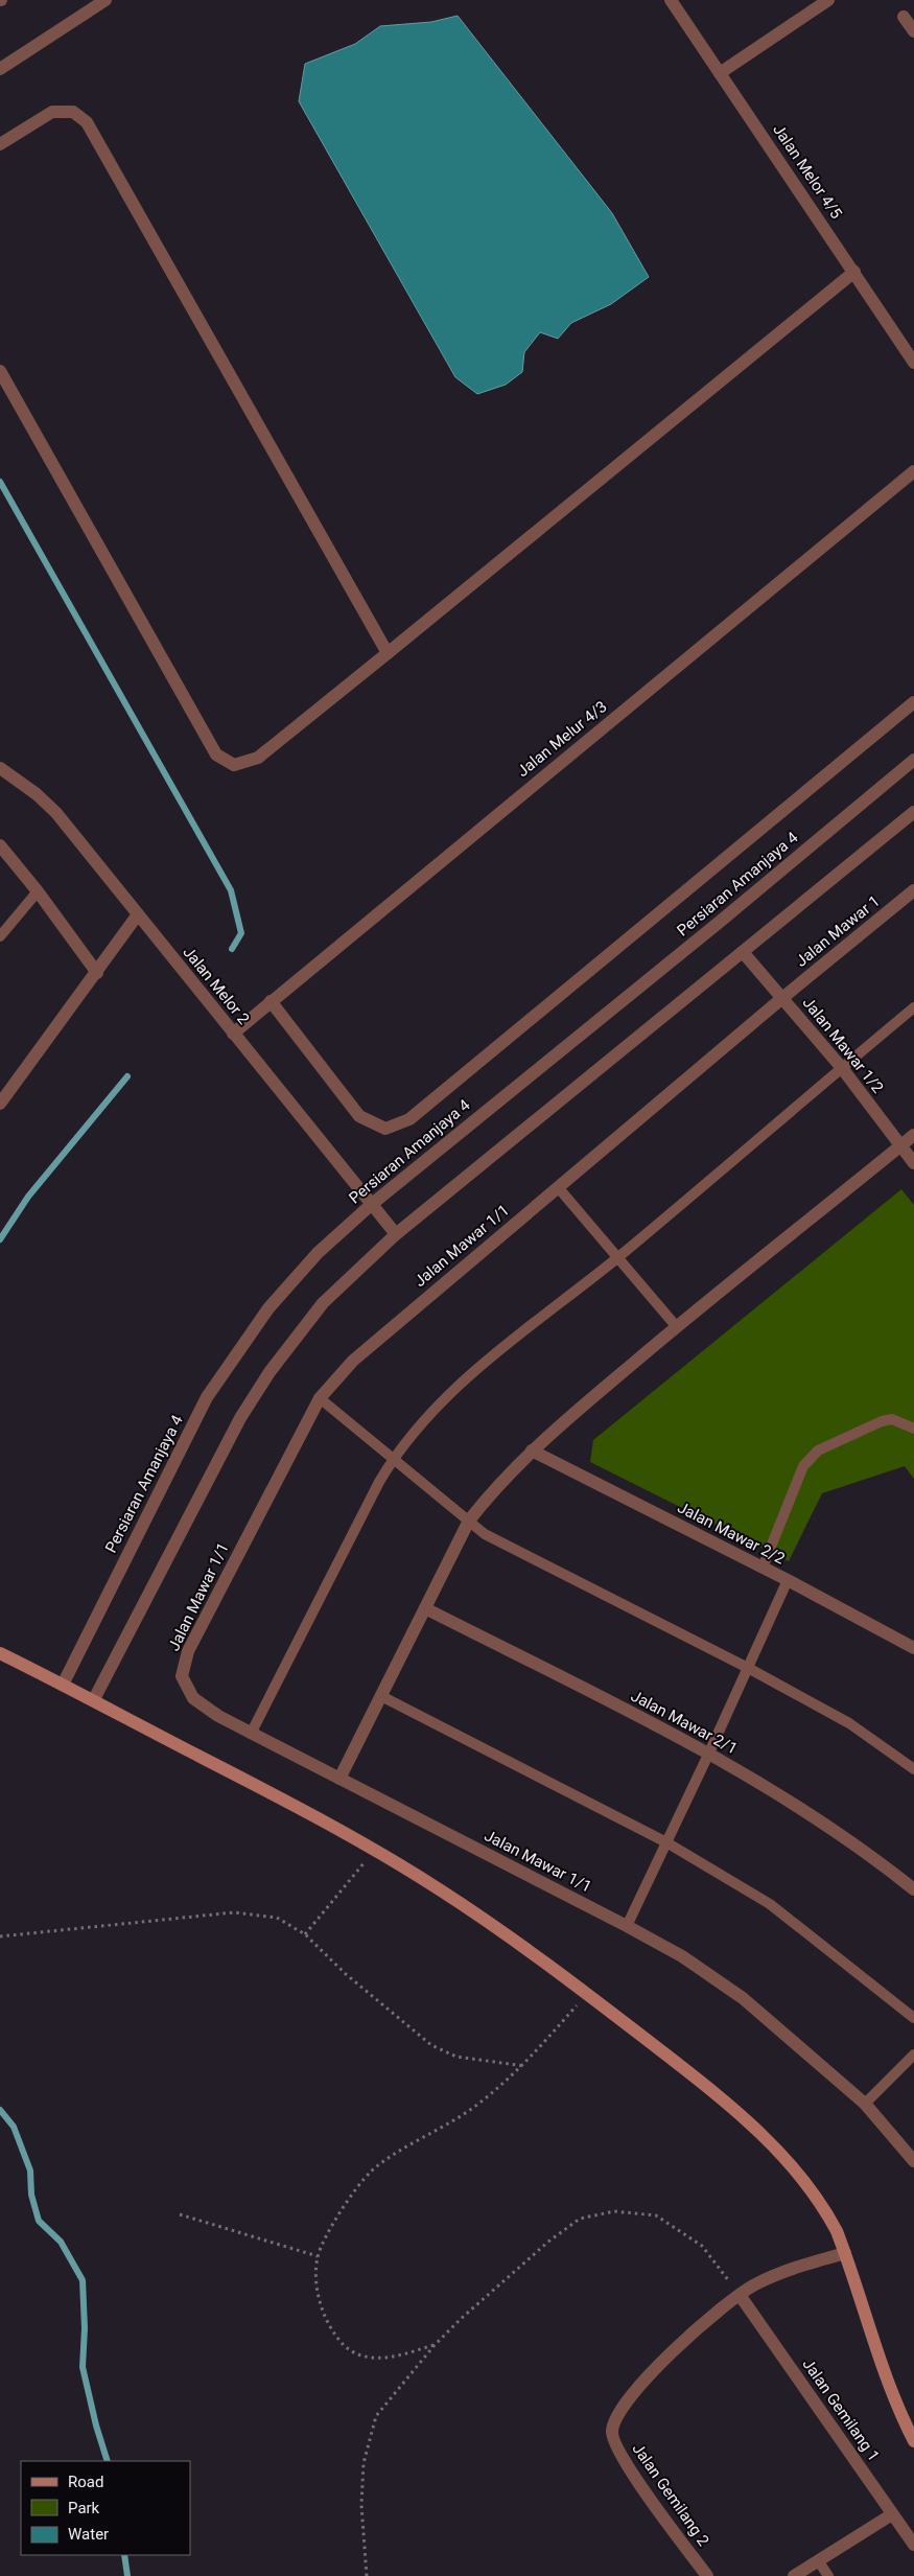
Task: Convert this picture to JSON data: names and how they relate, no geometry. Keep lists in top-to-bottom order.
{
  "streets": {
    "street": [
      "Jalan Melor 4/5",
      "Jalan Melur 4/3",
      "Persiaran Amanjaya 4",
      "Jalan Mawar 1",
      "Jalan Melor 2",
      "Jalan Mawar 1/2",
      "Jalan Mawar 1/1",
      "Jalan Mawar 2/2",
      "Jalan Mawar 2/1",
      "Jalan Gemilang 1",
      "Jalan Gemilang 2"
    ]
  },
  "crossings": [
    ["Jalan Melur 4/3", "Jalan Melor 2"],
    ["Persiaran Amanjaya 4", "Jalan Melor 2"],
    ["Jalan Mawar 1", "Jalan Mawar 1/2"],
    ["Jalan Mawar 1", "Jalan Mawar 1/1"],
    ["Jalan Mawar 1/2", "Jalan Mawar 1/1"],
    ["Jalan Gemilang 1", "Jalan Gemilang 2"]
  ],
  "legend": ["Road", "Park", "Water"]
}
